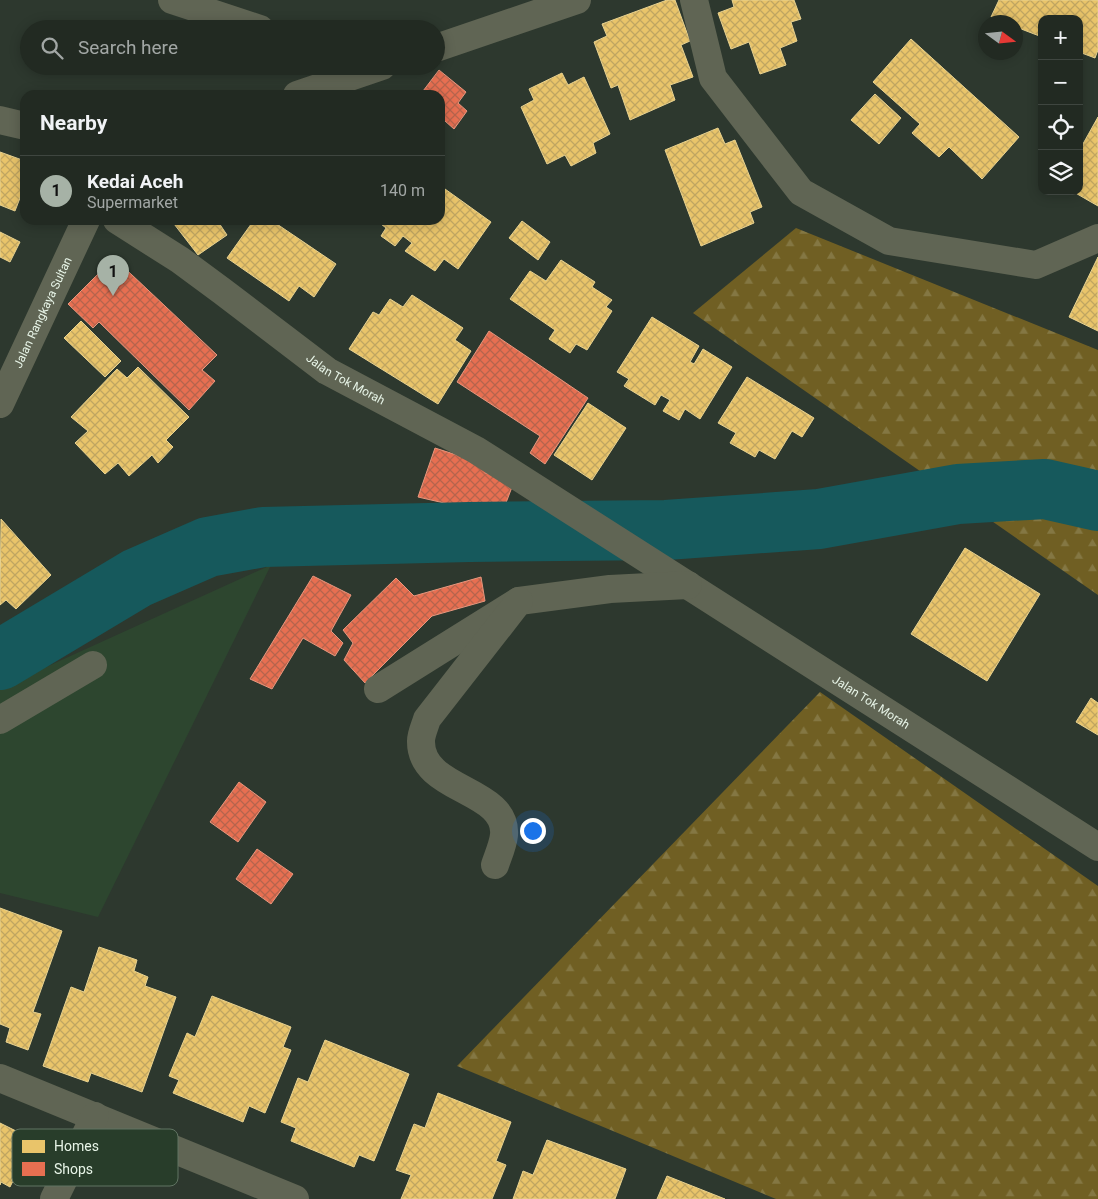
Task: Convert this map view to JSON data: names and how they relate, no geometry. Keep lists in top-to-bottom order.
{
  "streets": {
    "street": ["Jalan Rangkaya Sultan", "Jalan Tok Morah"]
  },
  "legend": ["Homes", "Shops"],
  "north": "right",
  "page": {
    "map_buttons": ["+", "−"],
    "search": "Search here",
    "heading": "Nearby",
    "list": [
      {
        "mark": "1",
        "name": "Kedai Aceh",
        "note": "Supermarket",
        "value": "140 m"
      }
    ],
    "pins": "1"
  }
}
